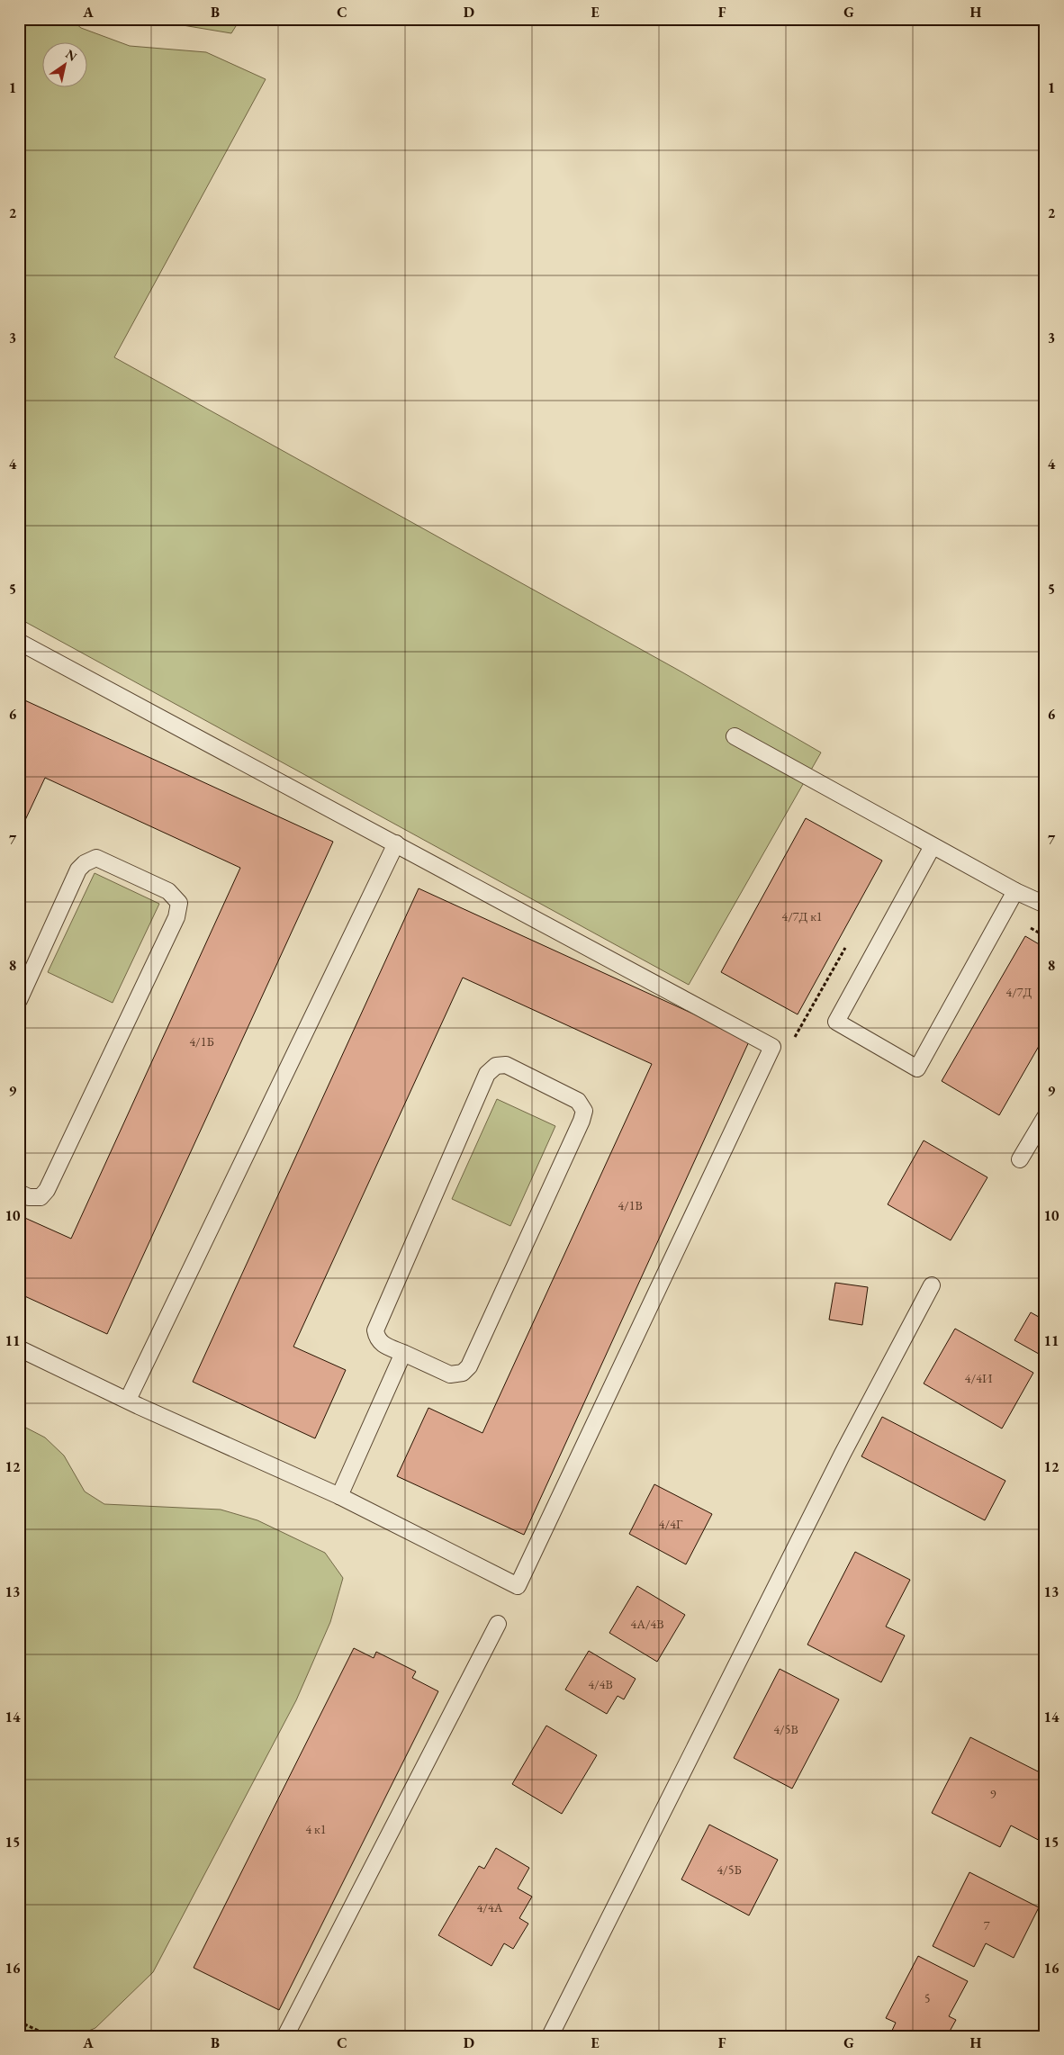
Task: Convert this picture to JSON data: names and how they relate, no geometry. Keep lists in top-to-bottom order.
{
  "house_numbers": [
    "4/7Д к1",
    "4/7Д",
    "4/1Б",
    "4/1В",
    "4/4И",
    "4/4Г",
    "4А/4В",
    "4/4В",
    "4/5В",
    "9",
    "4 к1",
    "4/5Б",
    "4/4А",
    "7",
    "5"
  ],
  "north": "top right",
  "grid": {
    "columns": [
      "A",
      "B",
      "C",
      "D",
      "E",
      "F",
      "G",
      "H"
    ],
    "rows": [
      "1",
      "2",
      "3",
      "4",
      "5",
      "6",
      "7",
      "8",
      "9",
      "10",
      "11",
      "12",
      "13",
      "14",
      "15",
      "16"
    ]
  }
}
